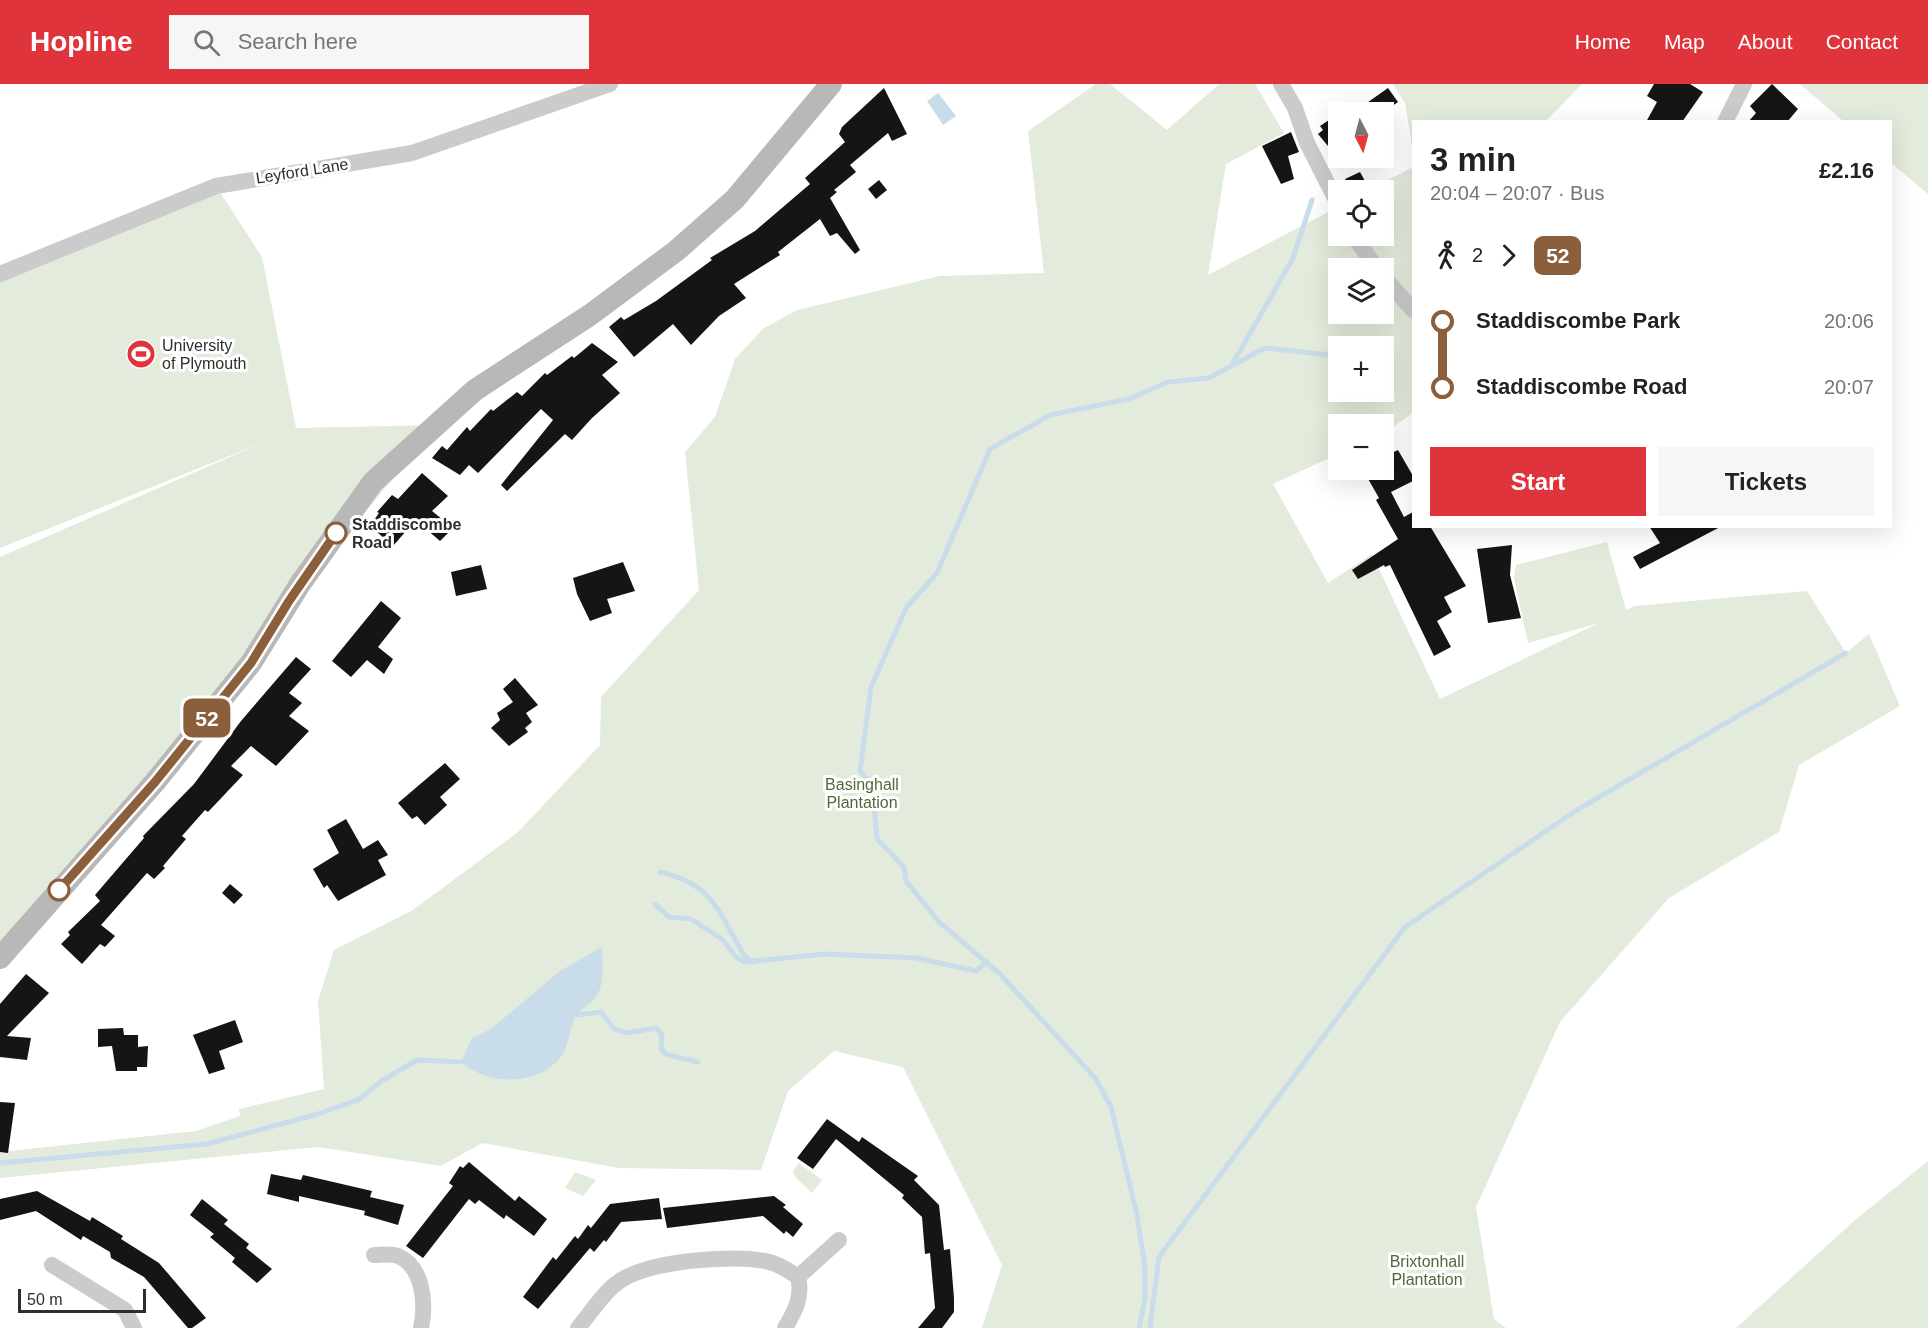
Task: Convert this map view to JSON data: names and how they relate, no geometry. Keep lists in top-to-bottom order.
{
  "streets": {
    "street": ["Leyford Lane"]
  },
  "parks": ["Basinghall Plantation", "Brixtonhall Plantation"],
  "places": {
    "sports": ["University of Plymouth"],
    "other": ["Staddiscombe Road"]
  },
  "lines": ["bus line 52"],
  "scale_bar": "50 m",
  "north": "bottom",
  "page": {
    "header": "Hopline",
    "search": "Search here",
    "nav": [
      "Home",
      "Map",
      "About",
      "Contact"
    ],
    "on_map": "52",
    "map_buttons": ["+", "−"],
    "heading": ["3 min", "20:04 – 20:07 · Bus", "£2.16"],
    "legs": ["2", "52"],
    "list": [
      {
        "name": "Staddiscombe Park",
        "value": "20:06"
      },
      {
        "name": "Staddiscombe Road",
        "value": "20:07"
      }
    ],
    "buttons": ["Start", "Tickets"],
    "scale": "50 m"
  }
}
